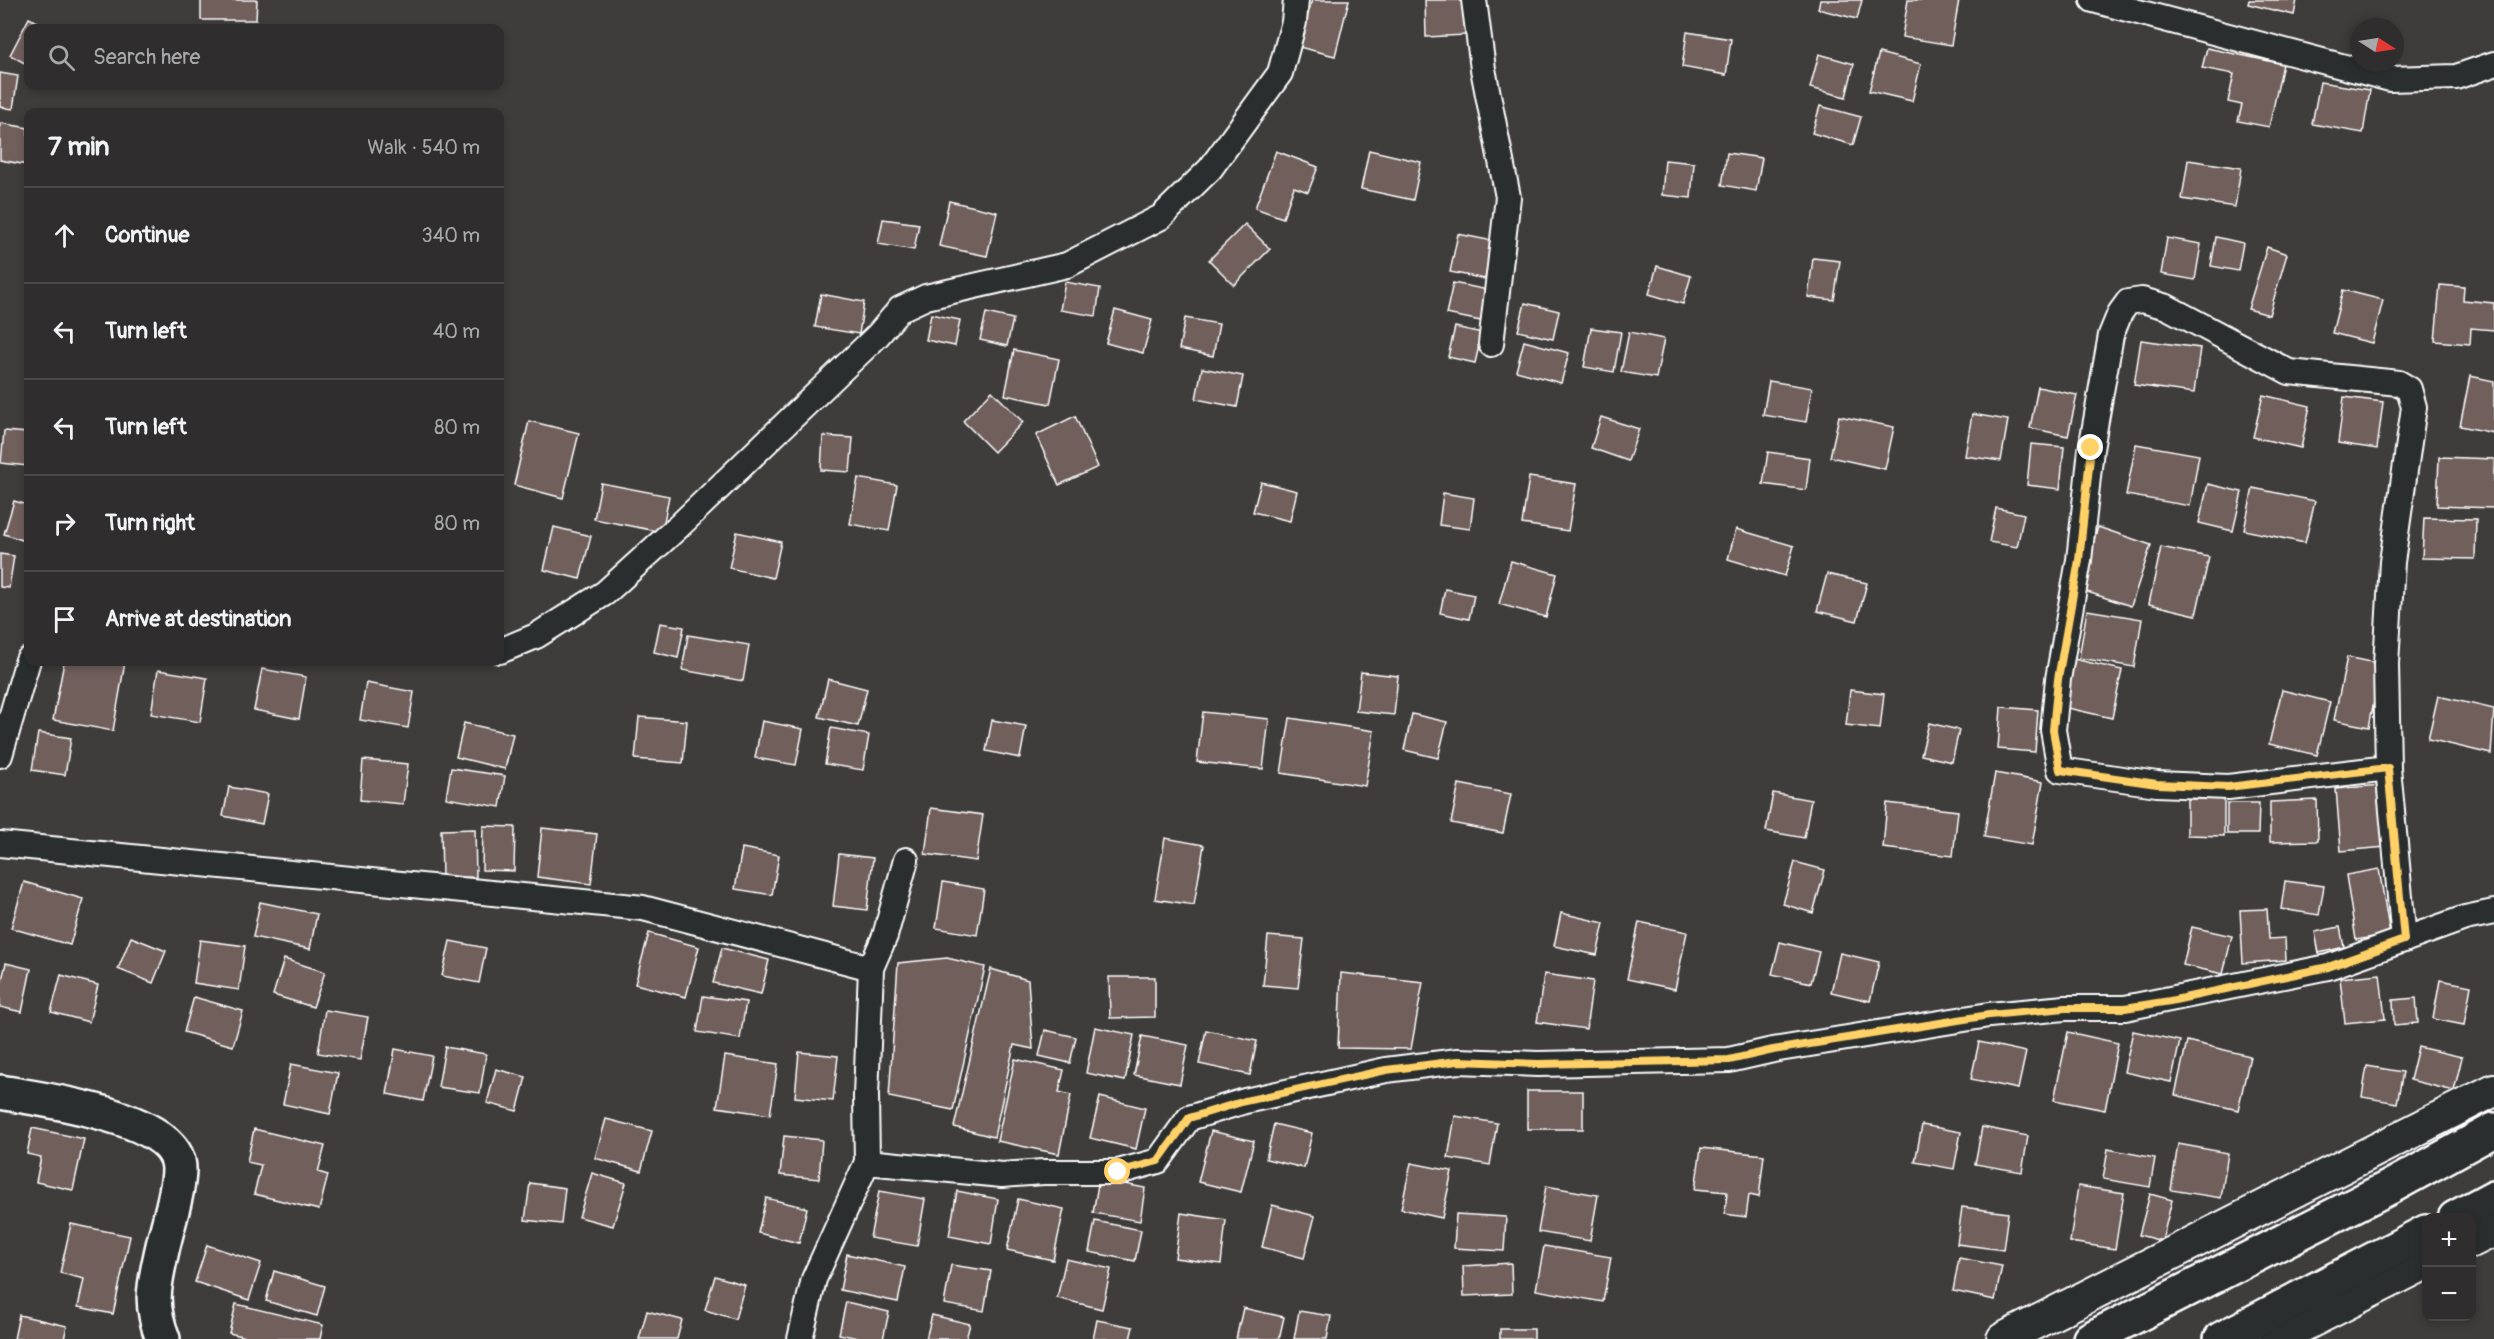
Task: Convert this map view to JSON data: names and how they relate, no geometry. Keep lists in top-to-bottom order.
{
  "north": "right",
  "page": {
    "search": "Search here",
    "heading": ["7 min", "Walk · 540 m"],
    "list": [
      ["Continue", "340 m"],
      ["Turn left", "40 m"],
      ["Turn left", "80 m"],
      ["Turn right", "80 m"],
      "Arrive at destination"
    ],
    "map_buttons": ["+", "−"]
  }
}
